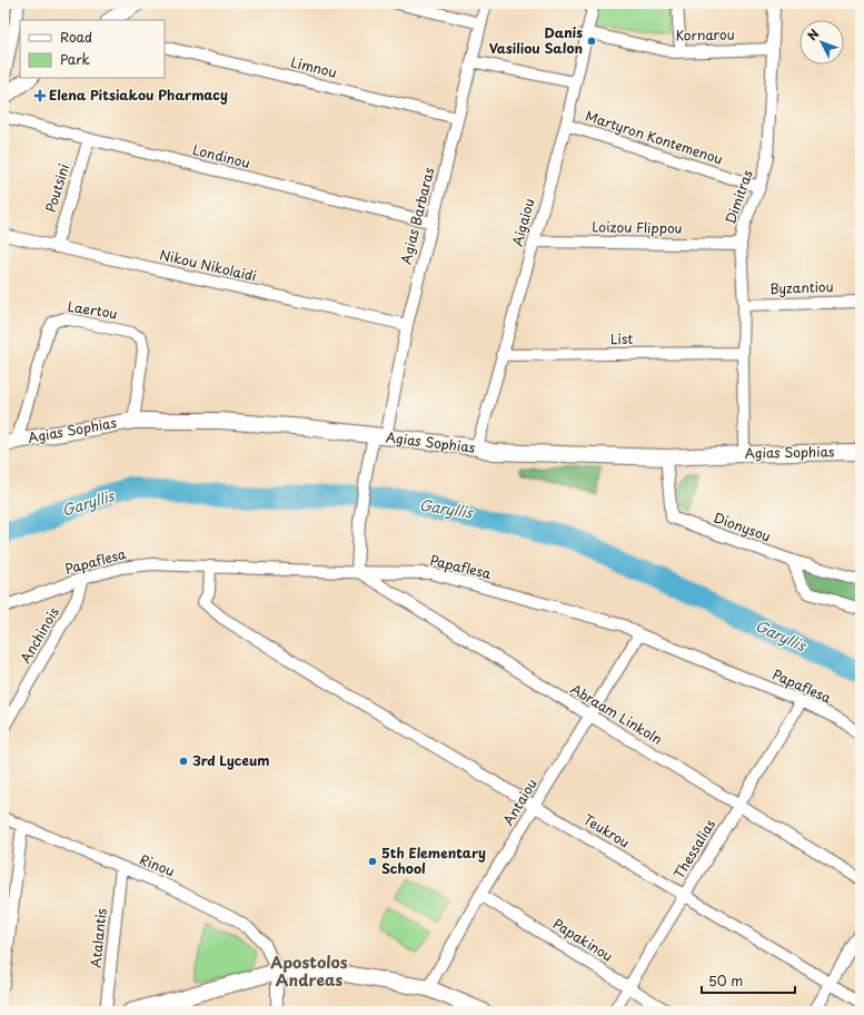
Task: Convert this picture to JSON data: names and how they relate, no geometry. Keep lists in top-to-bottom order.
{
  "streets": {
    "street": [
      "Kornarou",
      "Limnou",
      "Martyron Kontemenou",
      "Londinou",
      "Poutsini",
      "Dimitras",
      "Agias Barbaras",
      "Aigaiou",
      "Loizou Flippou",
      "Nikou Nikolaidi",
      "Byzantiou",
      "Laertou",
      "List",
      "Agias Sophias",
      "Dionysou",
      "Papaflesa",
      "Anchinois",
      "Abraam Linkoln",
      "Antaiou",
      "Teukrou",
      "Thessalias",
      "Rinou",
      "Atalantis",
      "Papakinou"
    ]
  },
  "crossings": [
    ["Kornarou", "Dimitras"],
    ["Kornarou", "Aigaiou"],
    ["Limnou", "Agias Barbaras"],
    ["Martyron Kontemenou", "Dimitras"],
    ["Martyron Kontemenou", "Aigaiou"],
    ["Londinou", "Poutsini"],
    ["Londinou", "Agias Barbaras"],
    ["Poutsini", "Nikou Nikolaidi"],
    ["Dimitras", "Loizou Flippou"],
    ["Dimitras", "Byzantiou"],
    ["Dimitras", "List"],
    ["Dimitras", "Agias Sophias"],
    ["Agias Barbaras", "Nikou Nikolaidi"],
    ["Agias Barbaras", "Agias Sophias"],
    ["Agias Barbaras", "Papaflesa"],
    ["Agias Barbaras", "Abraam Linkoln"],
    ["Aigaiou", "Loizou Flippou"],
    ["Aigaiou", "List"],
    ["Aigaiou", "Agias Sophias"],
    ["Laertou", "Agias Sophias"],
    ["Agias Sophias", "Dionysou"],
    ["Papaflesa", "Anchinois"],
    ["Papaflesa", "Abraam Linkoln"],
    ["Papaflesa", "Antaiou"],
    ["Papaflesa", "Teukrou"],
    ["Papaflesa", "Thessalias"],
    ["Abraam Linkoln", "Antaiou"],
    ["Abraam Linkoln", "Thessalias"],
    ["Antaiou", "Teukrou"],
    ["Antaiou", "Papakinou"],
    ["Teukrou", "Thessalias"],
    ["Thessalias", "Papakinou"],
    ["Rinou", "Atalantis"]
  ],
  "districts": ["Apostolos Andreas"],
  "water": ["Garyllis"],
  "places": {
    "other": ["Danis Vasiliou Salon", "3rd Lyceum", "5th Elementary School"],
    "health": ["Elena Pitsiakou Pharmacy"]
  },
  "legend": ["Road", "Park"],
  "scale_bar": "50 m",
  "north": "top left"
}
